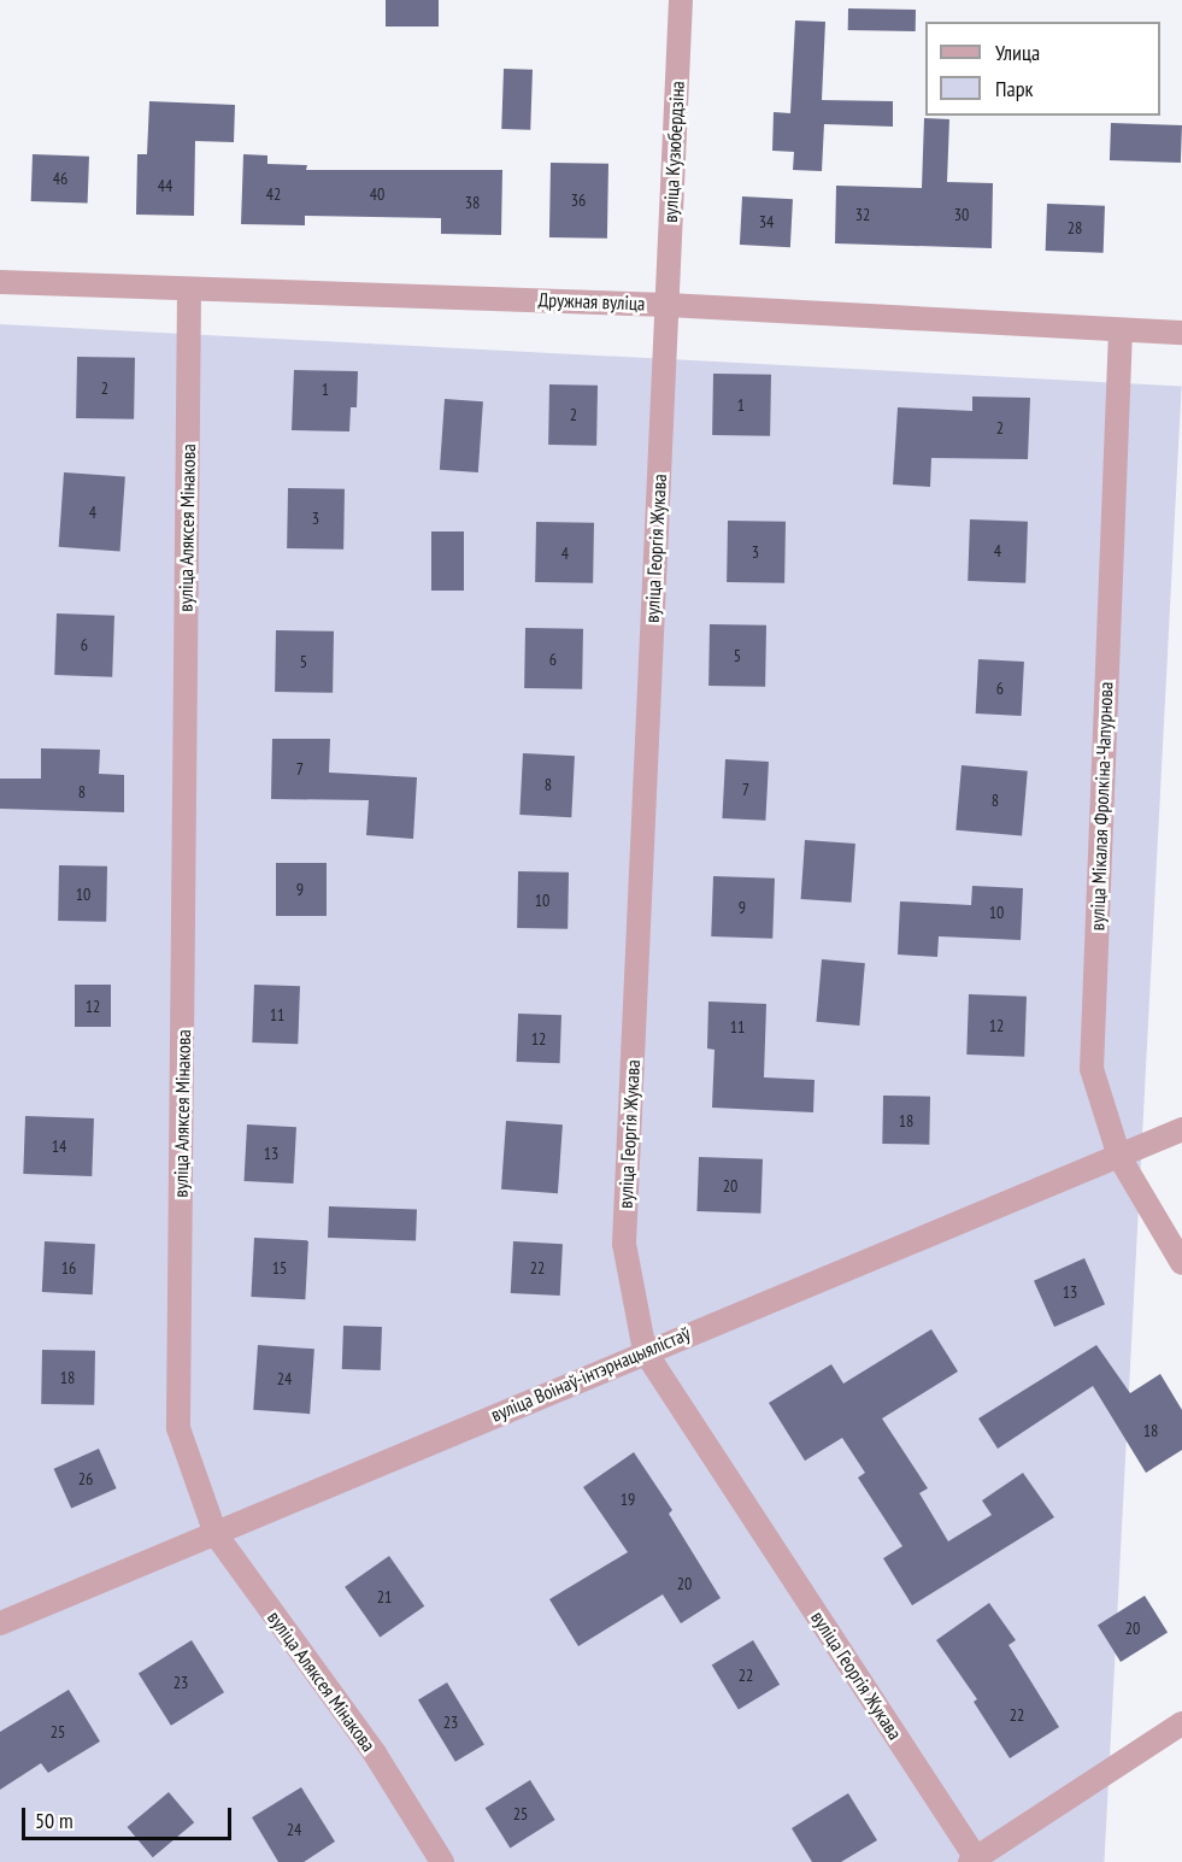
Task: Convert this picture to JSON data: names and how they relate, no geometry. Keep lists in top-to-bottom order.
{
  "streets": {
    "street": [
      "вуліца Кузюбердзіна",
      "Дружная вуліца",
      "вуліца Аляксея Мінакова",
      "вуліца Георгія Жукава",
      "вуліца Мікалая Фролкіна-Чапурнова",
      "вуліца Воінаў-інтэрнацыялістаў"
    ]
  },
  "crossings": [
    ["вуліца Кузюбердзіна", "Дружная вуліца"],
    ["вуліца Кузюбердзіна", "вуліца Георгія Жукава"],
    ["Дружная вуліца", "вуліца Аляксея Мінакова"],
    ["Дружная вуліца", "вуліца Георгія Жукава"],
    ["Дружная вуліца", "вуліца Мікалая Фролкіна-Чапурнова"],
    ["вуліца Аляксея Мінакова", "вуліца Воінаў-інтэрнацыялістаў"],
    ["вуліца Георгія Жукава", "вуліца Воінаў-інтэрнацыялістаў"],
    ["вуліца Мікалая Фролкіна-Чапурнова", "вуліца Воінаў-інтэрнацыялістаў"]
  ],
  "house_numbers": [
    "46",
    "44",
    "42",
    "40",
    "36",
    "38",
    "32",
    "30",
    "34",
    "28",
    "2",
    "1",
    "1",
    "2",
    "2",
    "4",
    "3",
    "4",
    "3",
    "4",
    "6",
    "5",
    "6",
    "5",
    "6",
    "7",
    "8",
    "7",
    "8",
    "8",
    "9",
    "10",
    "10",
    "9",
    "10",
    "12",
    "11",
    "12",
    "11",
    "12",
    "18",
    "14",
    "13",
    "20",
    "16",
    "15",
    "22",
    "13",
    "18",
    "24",
    "18",
    "26",
    "19",
    "20",
    "21",
    "20",
    "22",
    "23",
    "22",
    "23",
    "25",
    "25",
    "24"
  ],
  "legend": ["Улица", "Парк"],
  "scale_bar": "50 m"
}
